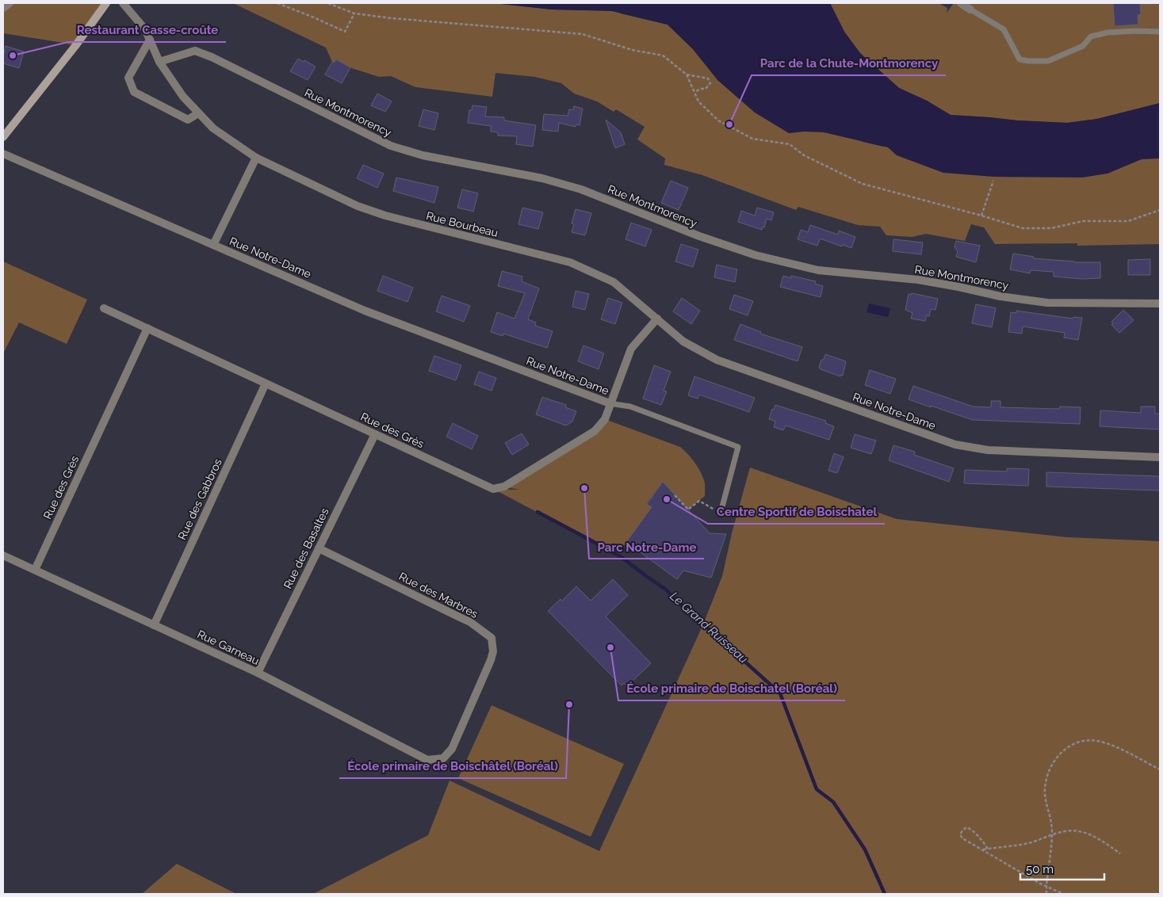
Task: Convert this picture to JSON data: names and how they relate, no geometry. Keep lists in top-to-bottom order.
{
  "streets": {
    "street": [
      "Rue Montmorency",
      "Rue Bourbeau",
      "Rue Notre-Dame",
      "Rue des Grès",
      "Rue des Gabbros",
      "Rue des Basaltes",
      "Rue des Marbres",
      "Rue Garneau"
    ]
  },
  "crossings": [
    ["Rue Montmorency", "Rue Bourbeau"],
    ["Rue Bourbeau", "Rue Notre-Dame"],
    ["Rue Notre-Dame", "Rue des Grès"],
    ["Rue des Grès", "Rue des Gabbros"],
    ["Rue des Grès", "Rue des Basaltes"],
    ["Rue des Grès", "Rue Garneau"],
    ["Rue des Gabbros", "Rue Garneau"],
    ["Rue des Basaltes", "Rue des Marbres"],
    ["Rue des Basaltes", "Rue Garneau"],
    ["Rue des Marbres", "Rue Garneau"]
  ],
  "water": ["Le Grand Ruisseau"],
  "places": [
    "Restaurant Casse-croûte",
    "Parc de la Chute-Montmorency",
    "Parc Notre-Dame",
    "Centre Sportif de Boischatel",
    "École primaire de Boischatel (Boréal)",
    "École primaire de Boischâtel (Boréal)"
  ],
  "scale_bar": "50 m"
}
